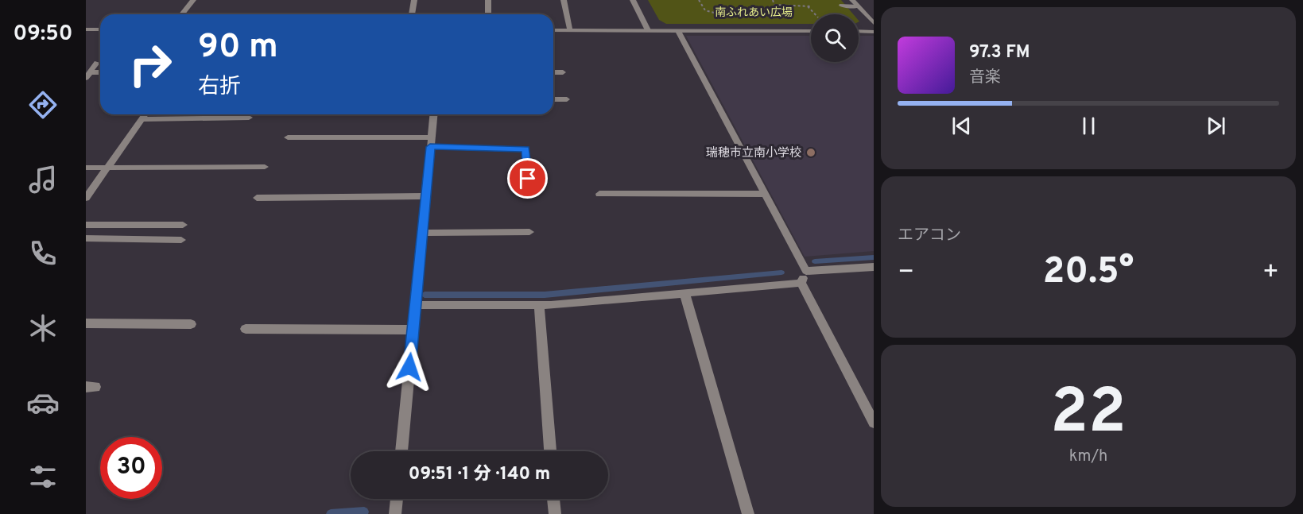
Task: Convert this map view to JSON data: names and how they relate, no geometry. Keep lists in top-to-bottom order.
{
  "parks": ["南ふれあい広場"],
  "places": ["瑞穂市立南小学校"],
  "page": {
    "tabs": "09:50",
    "turn": ["90 m", "右折"],
    "song": ["97.3 FM", "音楽"],
    "tile": [
      "エアコン",
      ["22", "km/h"]
    ],
    "heat": ["−", "20.5°", "+"],
    "limit": "30",
    "trip": "09:51 · 1 分 · 140 m"
  }
}
